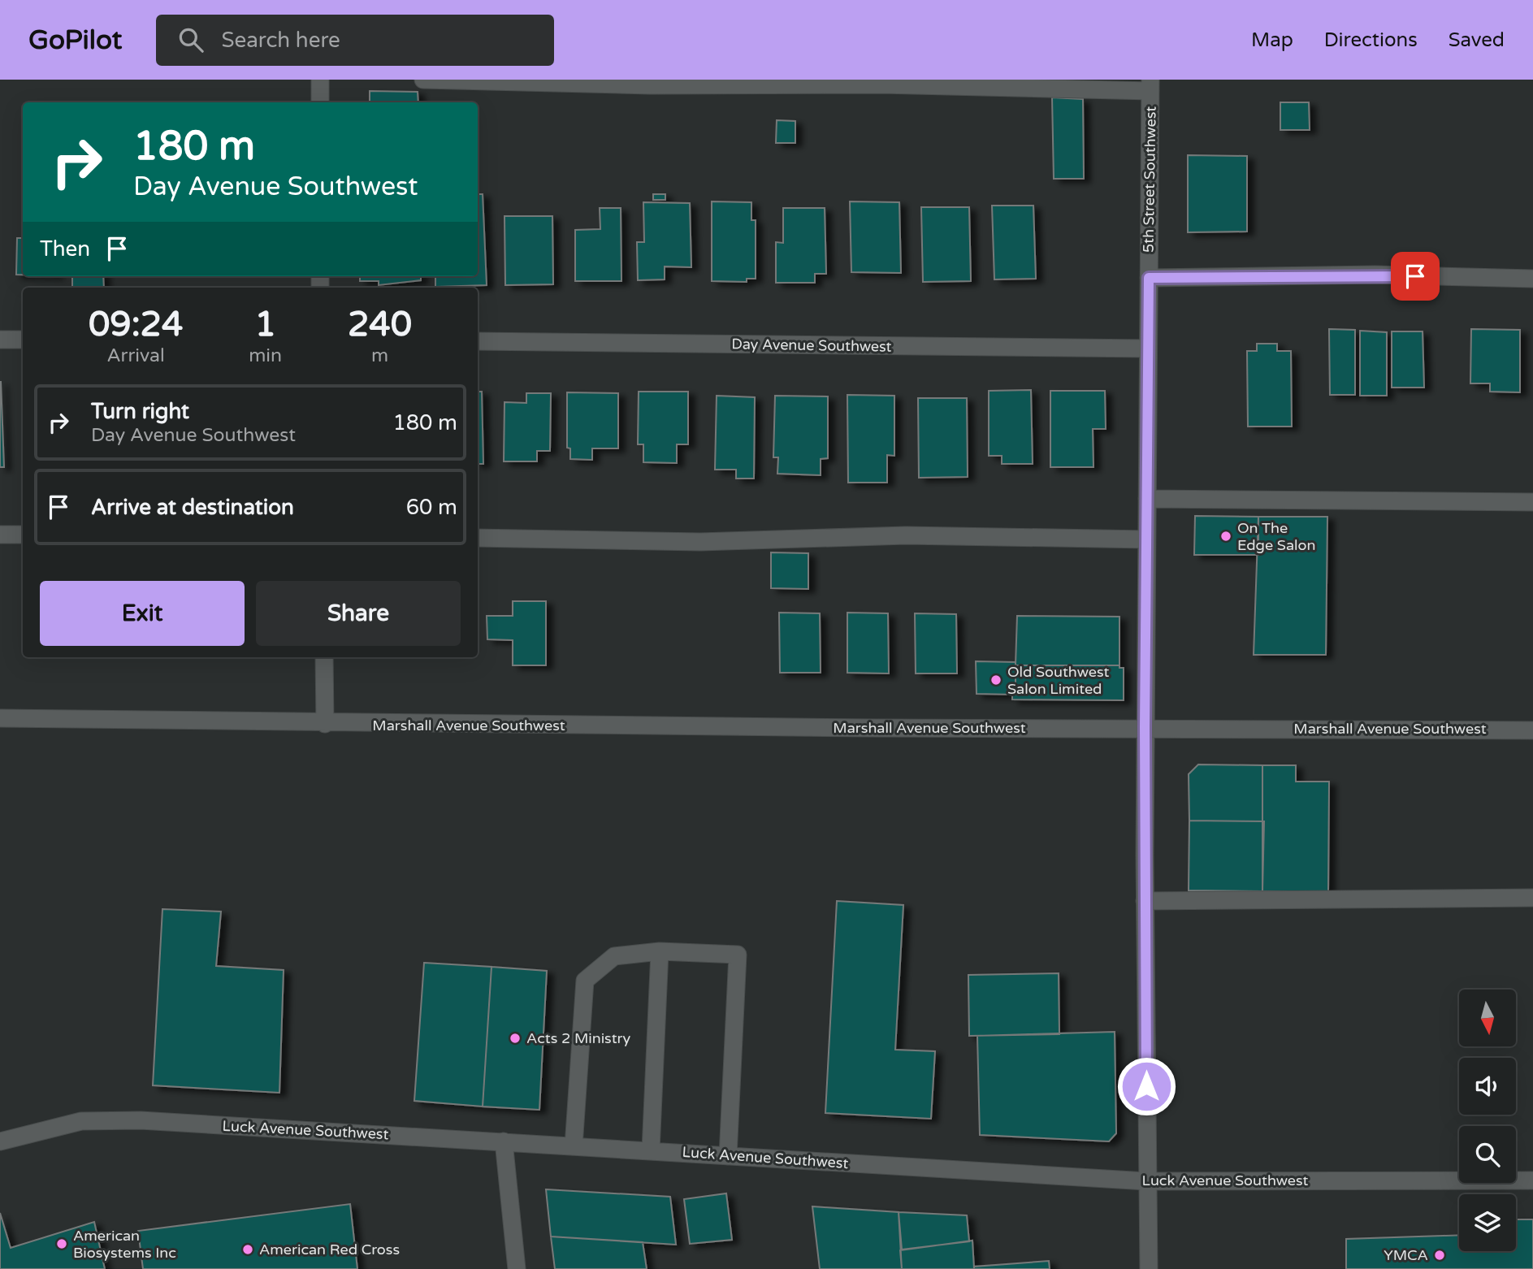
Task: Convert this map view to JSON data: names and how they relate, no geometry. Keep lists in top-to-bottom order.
{
  "streets": {
    "street": [
      "5th Street Southwest",
      "Day Avenue Southwest",
      "Marshall Avenue Southwest",
      "Luck Avenue Southwest"
    ]
  },
  "crossings": [
    ["5th Street Southwest", "Day Avenue Southwest"],
    ["5th Street Southwest", "Marshall Avenue Southwest"],
    ["5th Street Southwest", "Luck Avenue Southwest"]
  ],
  "places": [
    "On The Edge Salon",
    "Old Southwest Salon Limited",
    "Acts 2 Ministry",
    "American Biosystems Inc",
    "American Red Cross",
    "YMCA"
  ],
  "north": "bottom",
  "page": {
    "header": "GoPilot",
    "search": "Search here",
    "nav": ["Map", "Directions", "Saved"],
    "turn": ["180 m", "Day Avenue Southwest"],
    "then": "Then",
    "eta": [
      "09:24",
      "Arrival",
      "1",
      "min",
      "240",
      "m"
    ],
    "list": [
      {
        "name": "Turn right",
        "note": "Day Avenue Southwest",
        "value": "180 m"
      },
      {
        "name": "Arrive at destination",
        "value": "60 m"
      }
    ],
    "buttons": ["Exit", "Share"]
  }
}
